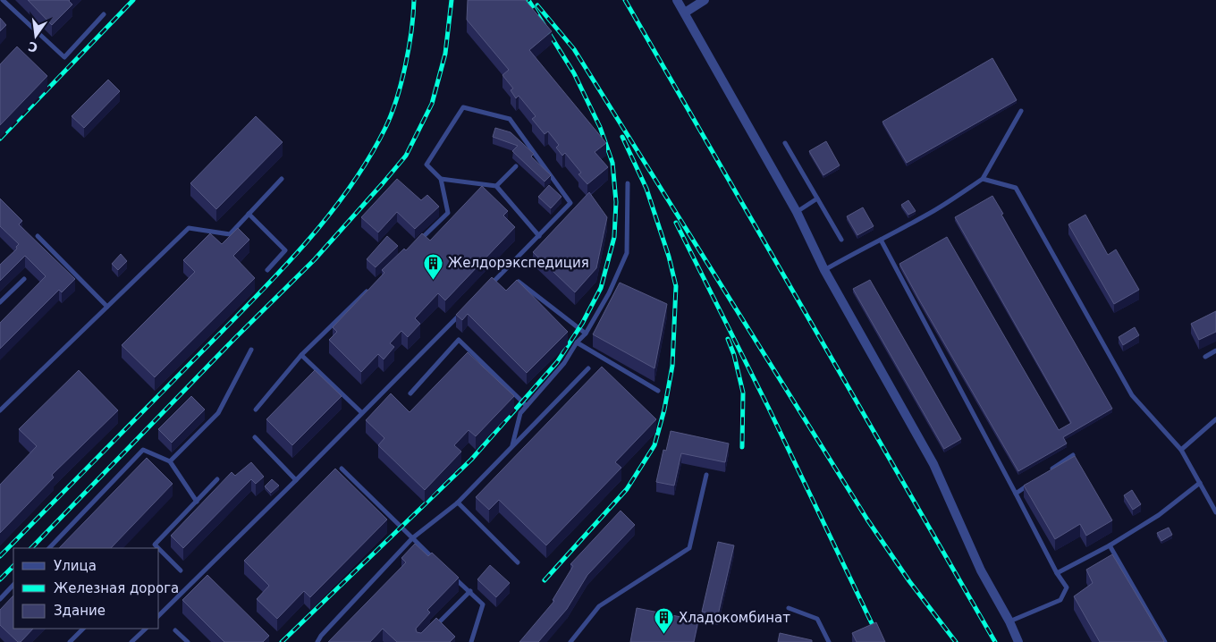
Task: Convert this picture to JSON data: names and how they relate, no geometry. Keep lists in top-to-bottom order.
{
  "places": {
    "building": ["Желдорэкспедиция", "Хладокомбинат"]
  },
  "legend": ["Улица", "Железная дорога", "Здание"],
  "north": "bottom"
}
